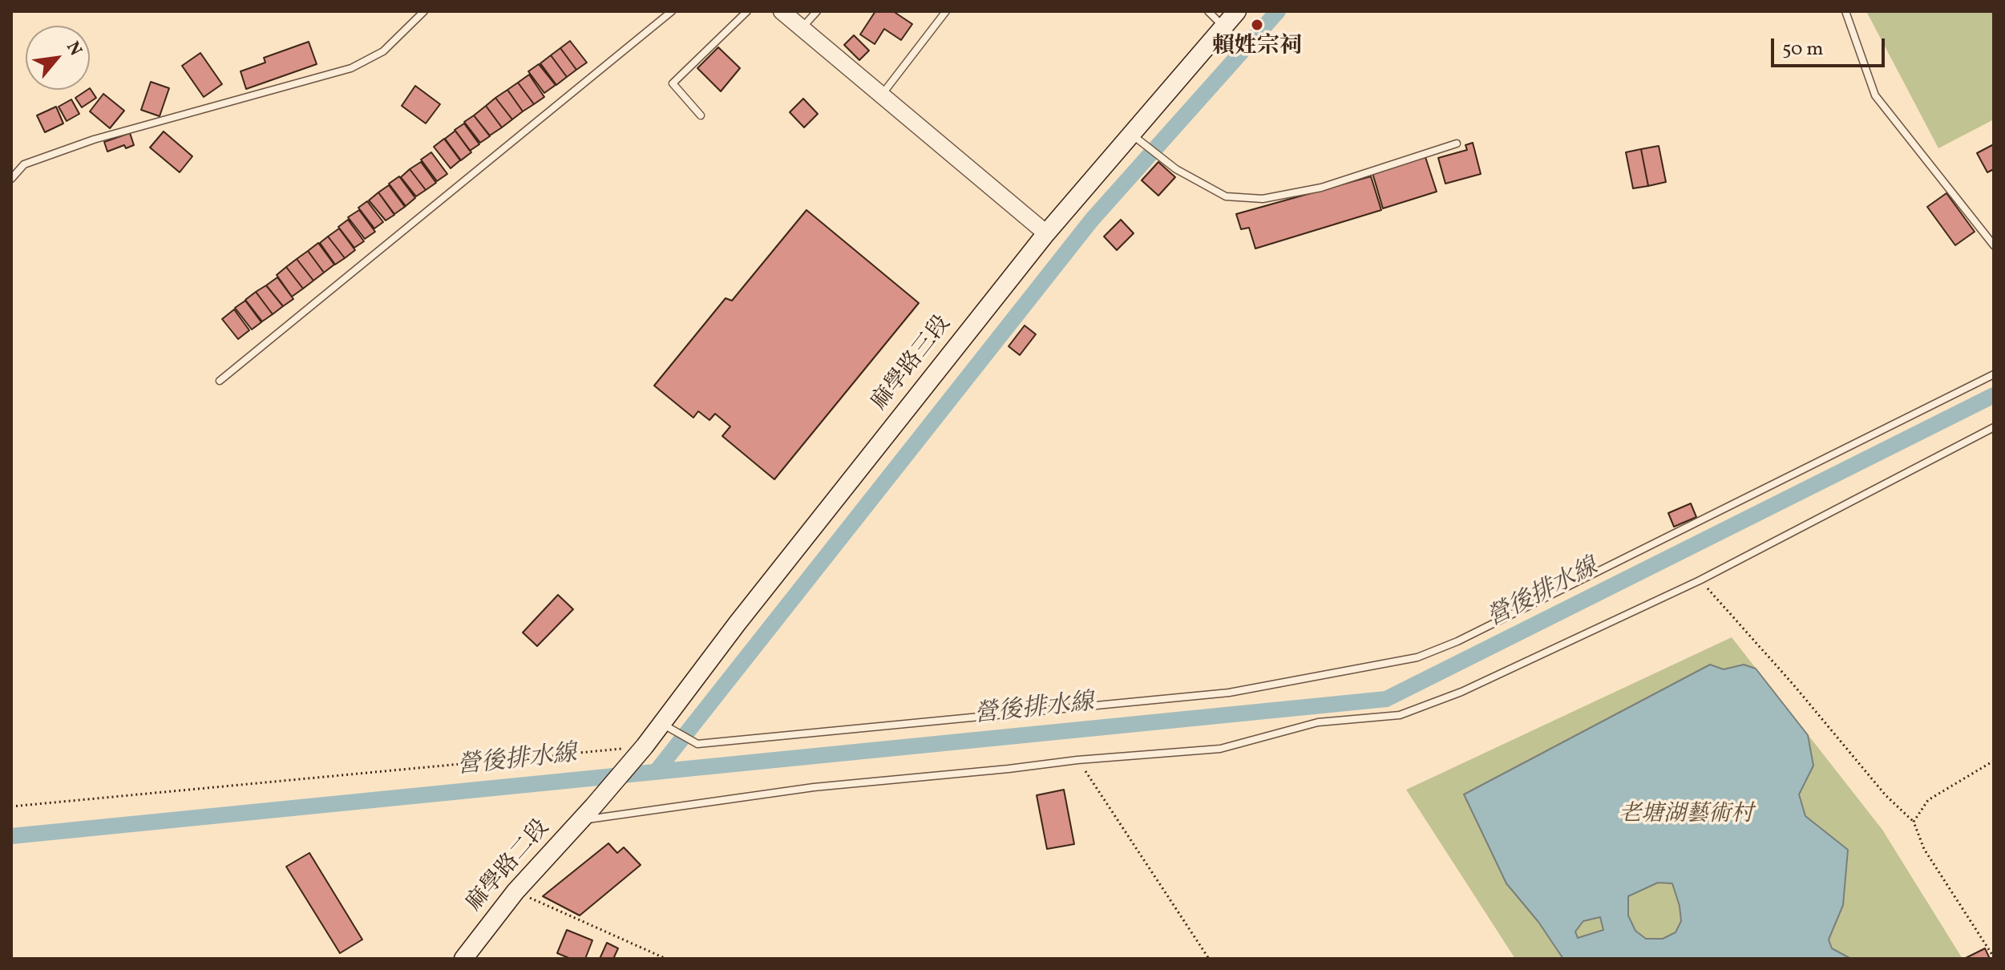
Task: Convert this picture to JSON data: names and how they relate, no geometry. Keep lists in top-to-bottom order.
{
  "streets": {
    "main road": ["麻學路三段", "麻學路二段"]
  },
  "crossings": [
    ["麻學路三段", "麻學路二段"]
  ],
  "water": ["營後排水線"],
  "parks": ["老塘湖藝術村"],
  "places": ["賴姓宗祠"],
  "scale_bar": "50 m",
  "north": "top right"
}
